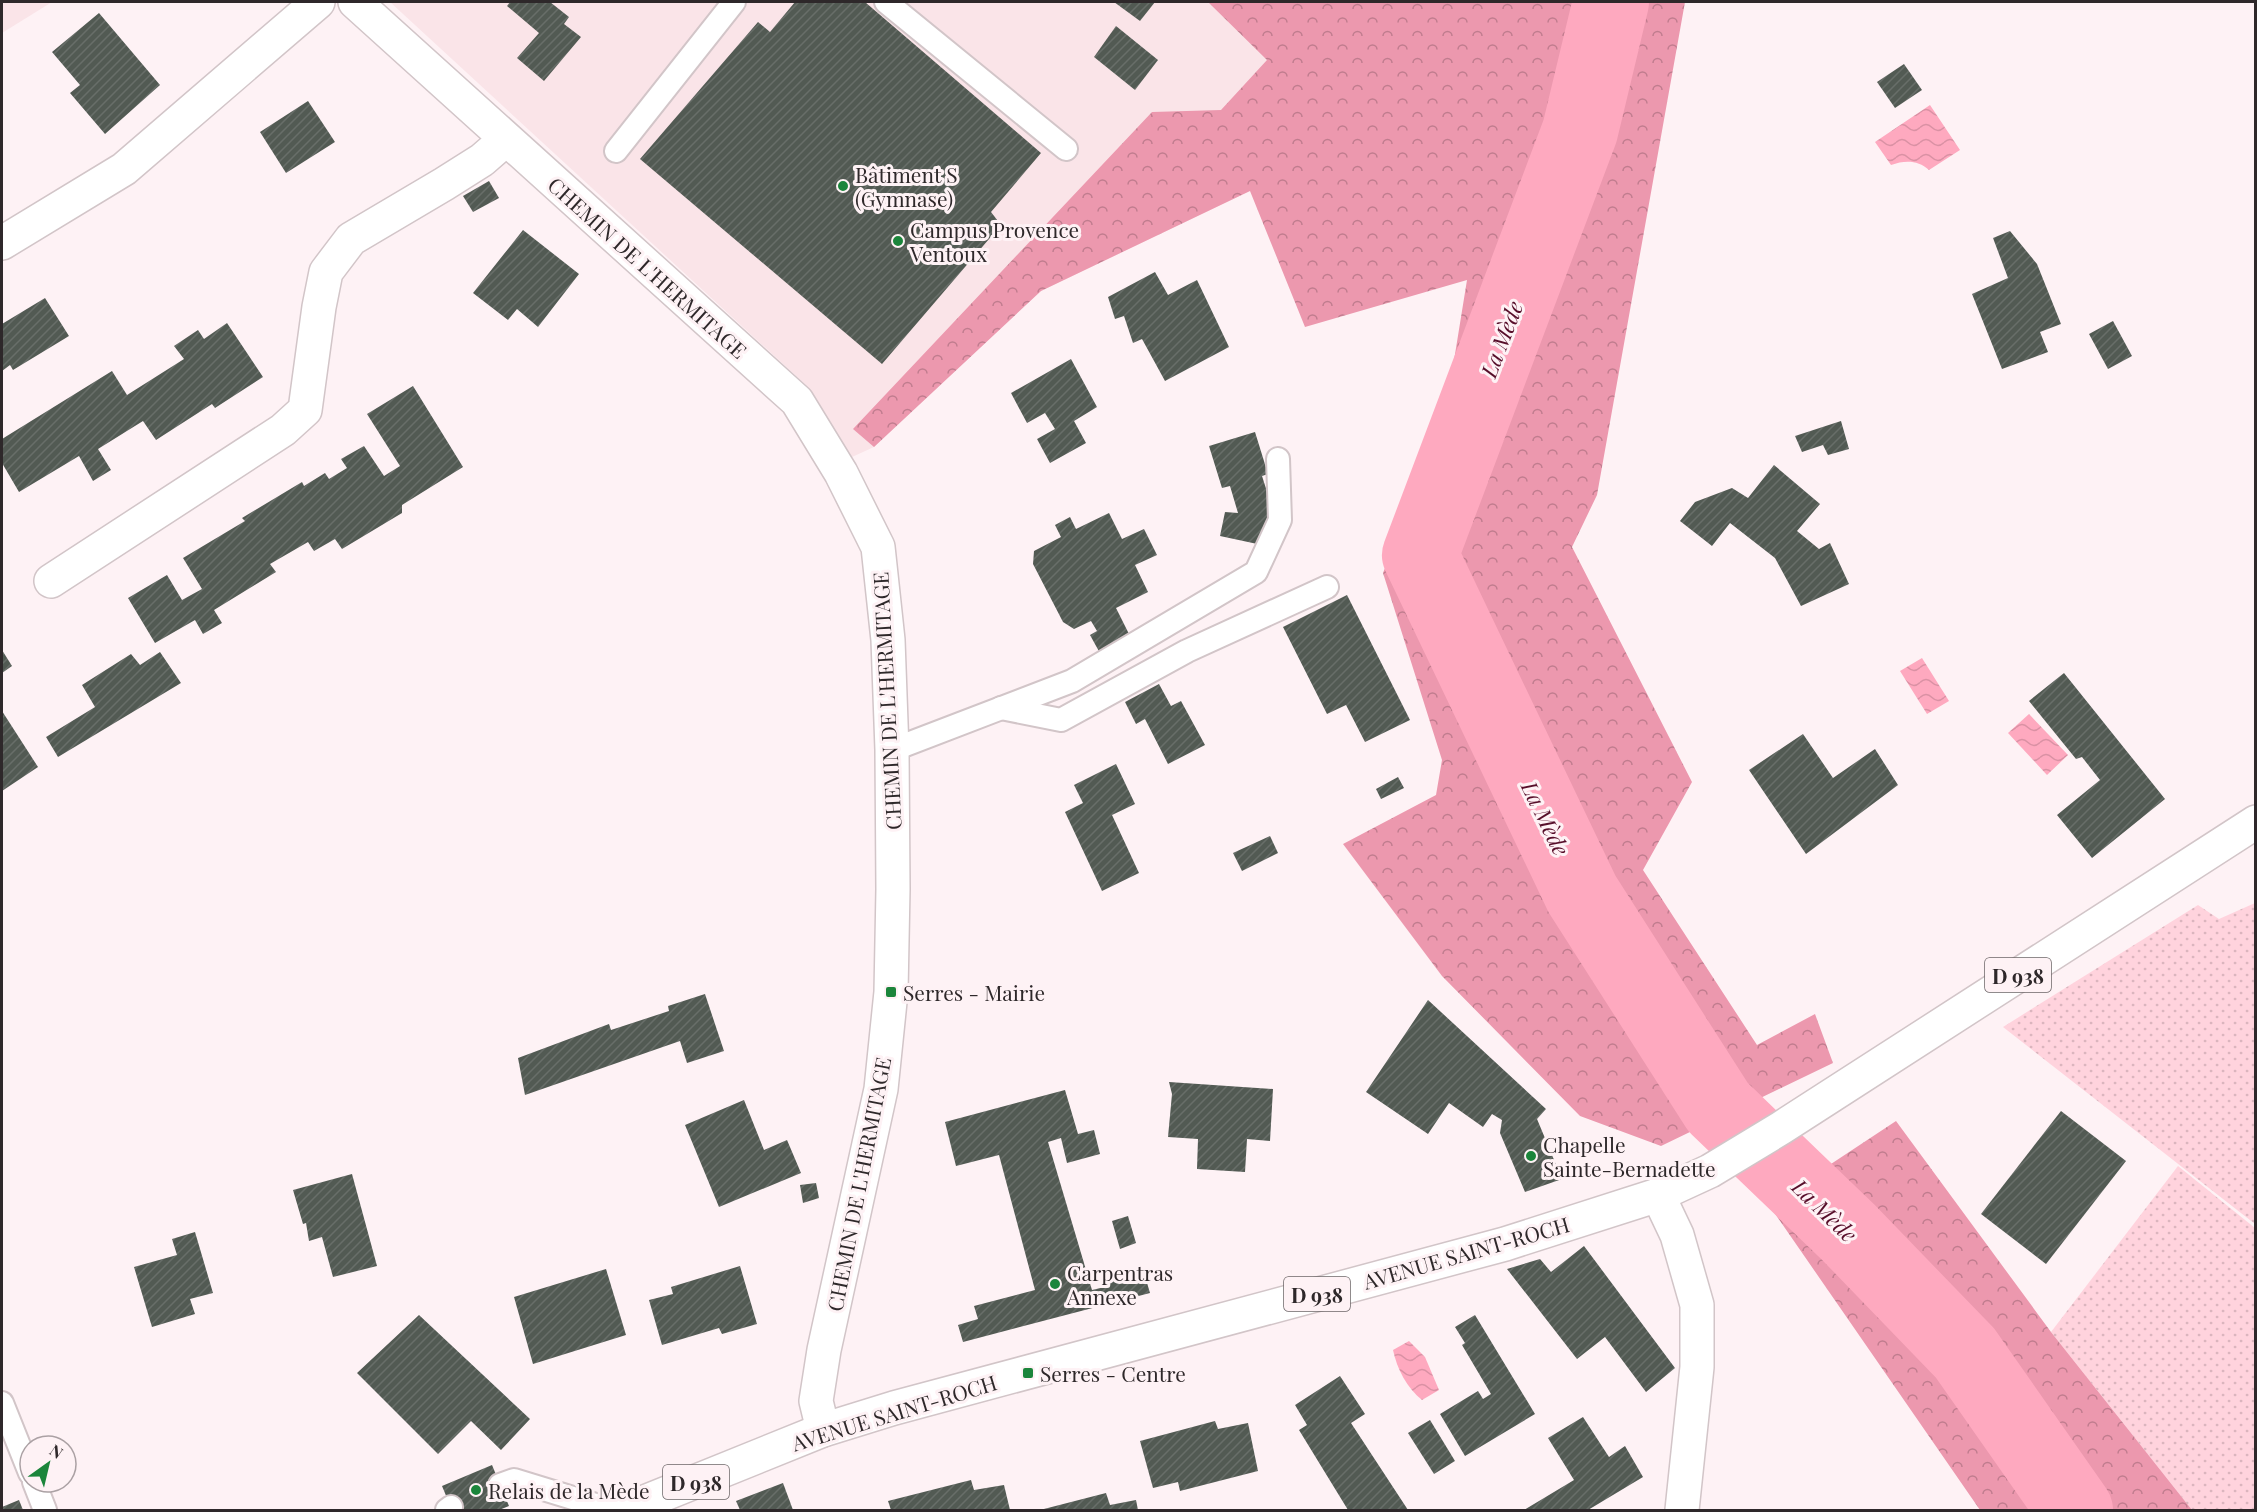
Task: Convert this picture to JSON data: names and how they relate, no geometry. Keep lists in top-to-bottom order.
{
  "streets": {
    "street": ["CHEMIN DE L'HERMITAGE", "D 938", "AVENUE SAINT-ROCH"]
  },
  "crossings": [
    ["CHEMIN DE L'HERMITAGE", "AVENUE SAINT-ROCH"]
  ],
  "water": ["La Mède"],
  "places": {
    "other": [
      "Bâtiment S (Gymnase)",
      "Campus Provence Ventoux",
      "Chapelle Sainte-Bernadette",
      "Carpentras Annexe",
      "Relais de la Mède"
    ],
    "transit": ["Serres - Mairie", "Serres - Centre"]
  },
  "north": "top right"
}
